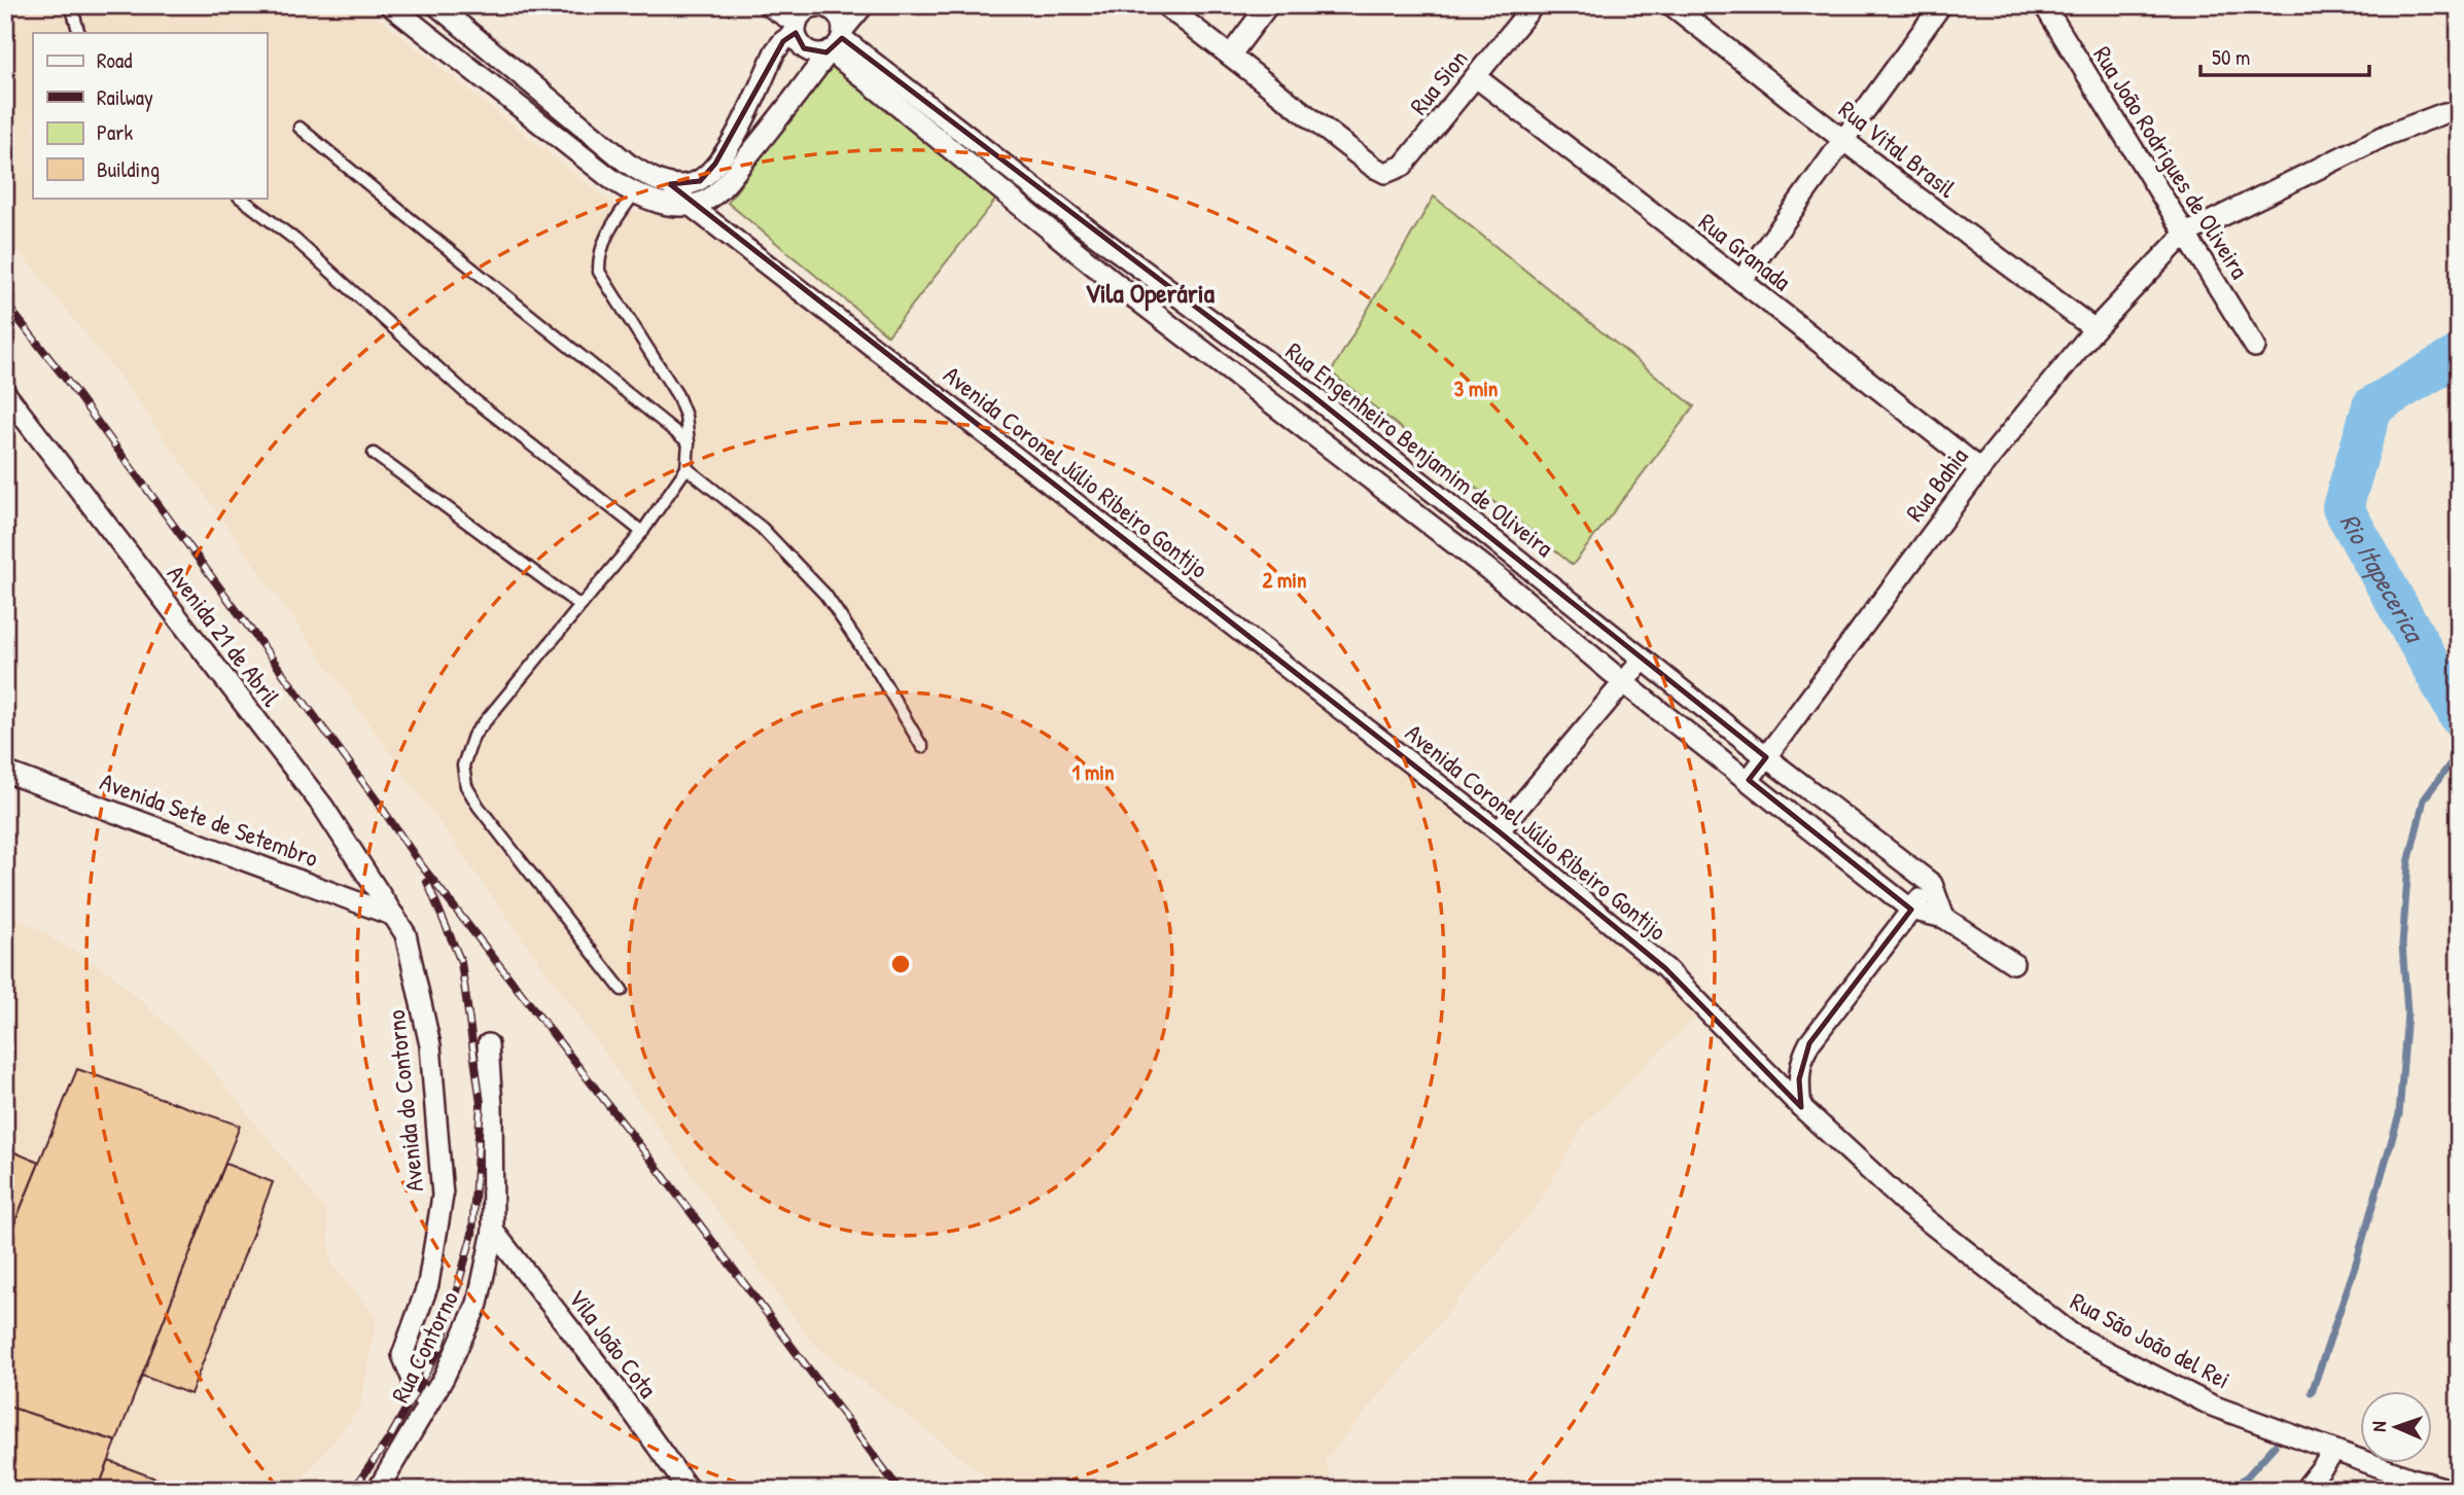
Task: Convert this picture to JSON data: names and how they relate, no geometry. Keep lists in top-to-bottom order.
{
  "streets": {
    "street": [
      "Rua Sion",
      "Rua Vital Brasil",
      "Rua João Rodrigues de Oliveira",
      "Rua Granada",
      "Rua Engenheiro Benjamim de Oliveira",
      "Avenida Coronel Júlio Ribeiro Gontijo",
      "Rua Bahia",
      "Avenida 21 de Abril",
      "Avenida Sete de Setembro",
      "Avenida do Contorno",
      "Rua São João del Rei",
      "Vila João Cota",
      "Rua Contorno"
    ]
  },
  "crossings": [
    ["Rua Sion", "Rua Granada"],
    ["Rua Vital Brasil", "Rua Bahia"],
    ["Rua João Rodrigues de Oliveira", "Rua Bahia"],
    ["Rua Granada", "Rua Bahia"],
    ["Rua Engenheiro Benjamim de Oliveira", "Rua Bahia"],
    ["Avenida Coronel Júlio Ribeiro Gontijo", "Rua São João del Rei"],
    ["Avenida 21 de Abril", "Avenida Sete de Setembro"],
    ["Avenida 21 de Abril", "Avenida do Contorno"],
    ["Avenida Sete de Setembro", "Avenida do Contorno"],
    ["Avenida do Contorno", "Rua Contorno"],
    ["Vila João Cota", "Rua Contorno"]
  ],
  "districts": ["Vila Operária"],
  "water": ["Rio Itapecerica"],
  "legend": [
    "Road",
    "Railway",
    "Park",
    "Building"
  ],
  "scale_bar": "50 m",
  "north": "left",
  "rings": ["3 min", "2 min", "1 min"]
}
